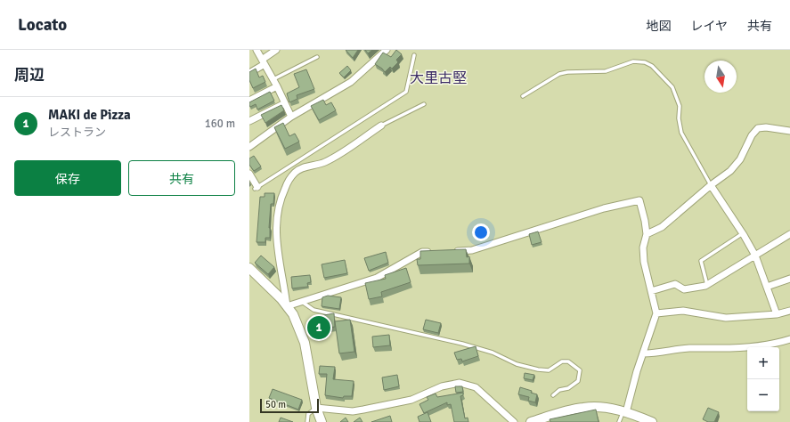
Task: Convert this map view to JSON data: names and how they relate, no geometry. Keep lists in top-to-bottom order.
{
  "districts": ["大里古堅"],
  "scale_bar": "50 m",
  "north": "bottom",
  "page": {
    "header": "Locato",
    "nav": ["地図", "レイヤ", "共有"],
    "heading": "周辺",
    "list": [
      {
        "mark": "1",
        "name": "MAKI de Pizza",
        "note": "レストラン",
        "value": "160 m"
      }
    ],
    "buttons": ["保存", "共有"],
    "pins": "1",
    "map_buttons": ["+", "−"],
    "scale": "50 m"
  }
}
